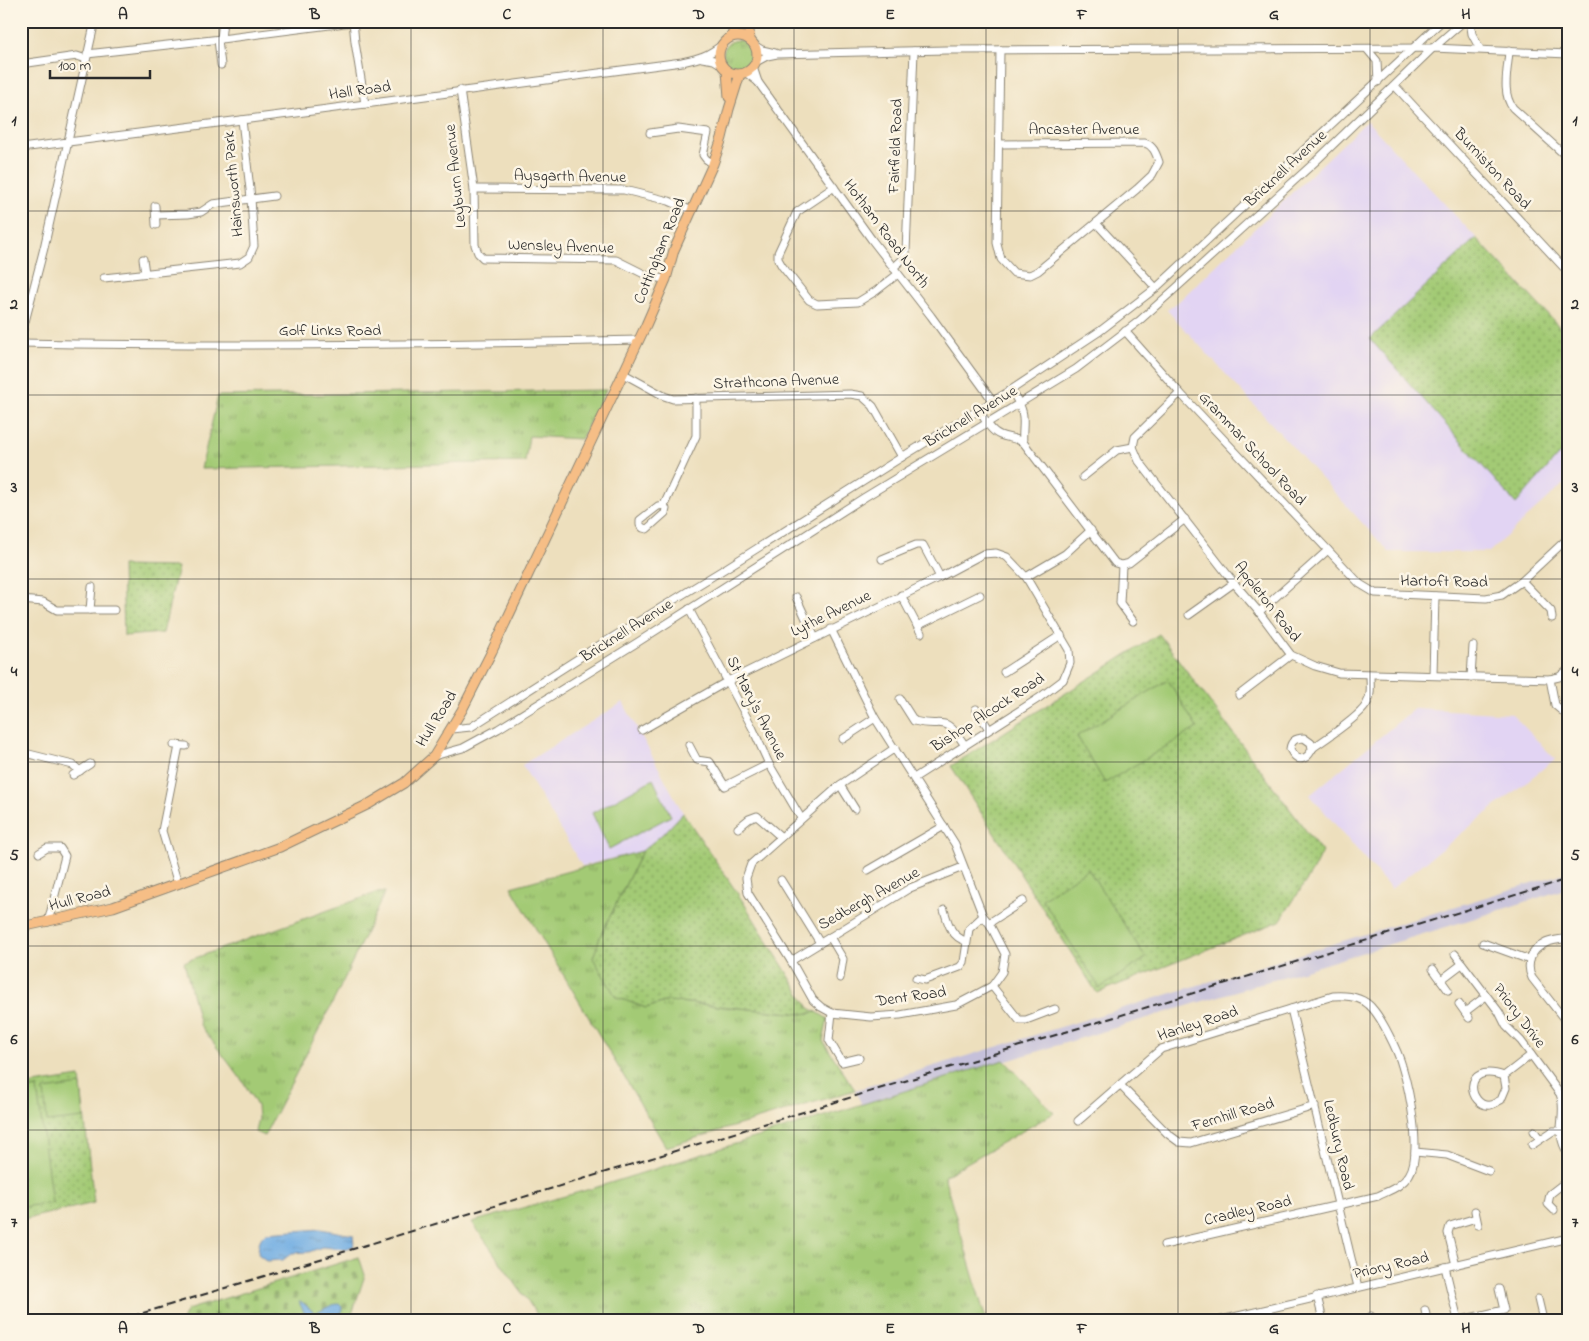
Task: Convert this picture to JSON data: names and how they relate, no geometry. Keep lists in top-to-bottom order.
{
  "streets": {
    "main road": ["Cottingham Road", "Hull Road"],
    "street": [
      "Hall Road",
      "Ancaster Avenue",
      "Fairfield Road",
      "Bricknell Avenue",
      "Burniston Road",
      "Leyburn Avenue",
      "Aysgarth Avenue",
      "Hainsworth Park",
      "Hotham Road North",
      "Wensley Avenue",
      "Golf Links Road",
      "Strathcona Avenue",
      "Grammar School Road",
      "Hartoft Road",
      "Appleton Road",
      "Lythe Avenue",
      "St Mary's Avenue",
      "Bishop Alcock Road",
      "Sedbergh Avenue",
      "Dent Road",
      "Priory Drive",
      "Hanley Road",
      "Fernhill Road",
      "Ledbury Road",
      "Cradley Road",
      "Priory Road"
    ]
  },
  "crossings": [
    ["Hall Road", "Leyburn Avenue"],
    ["Hall Road", "Hainsworth Park"],
    ["Hall Road", "Hotham Road North"],
    ["Hall Road", "Cottingham Road"],
    ["Fairfield Road", "Hotham Road North"],
    ["Bricknell Avenue", "Burniston Road"],
    ["Bricknell Avenue", "Hotham Road North"],
    ["Bricknell Avenue", "Strathcona Avenue"],
    ["Bricknell Avenue", "Grammar School Road"],
    ["Bricknell Avenue", "St Mary's Avenue"],
    ["Bricknell Avenue", "Hull Road"],
    ["Leyburn Avenue", "Aysgarth Avenue"],
    ["Leyburn Avenue", "Wensley Avenue"],
    ["Aysgarth Avenue", "Cottingham Road"],
    ["Hotham Road North", "Cottingham Road"],
    ["Wensley Avenue", "Cottingham Road"],
    ["Cottingham Road", "Golf Links Road"],
    ["Cottingham Road", "Strathcona Avenue"],
    ["Cottingham Road", "Hull Road"],
    ["Strathcona Avenue", "Hull Road"],
    ["Grammar School Road", "Hartoft Road"],
    ["Lythe Avenue", "St Mary's Avenue"],
    ["Lythe Avenue", "Bishop Alcock Road"],
    ["Hanley Road", "Fernhill Road"],
    ["Hanley Road", "Ledbury Road"],
    ["Hanley Road", "Cradley Road"],
    ["Fernhill Road", "Ledbury Road"],
    ["Ledbury Road", "Cradley Road"],
    ["Ledbury Road", "Priory Road"]
  ],
  "scale_bar": "100 m",
  "grid": {
    "columns": [
      "A",
      "B",
      "C",
      "D",
      "E",
      "F",
      "G",
      "H"
    ],
    "rows": [
      "1",
      "2",
      "3",
      "4",
      "5",
      "6",
      "7"
    ]
  }
}
